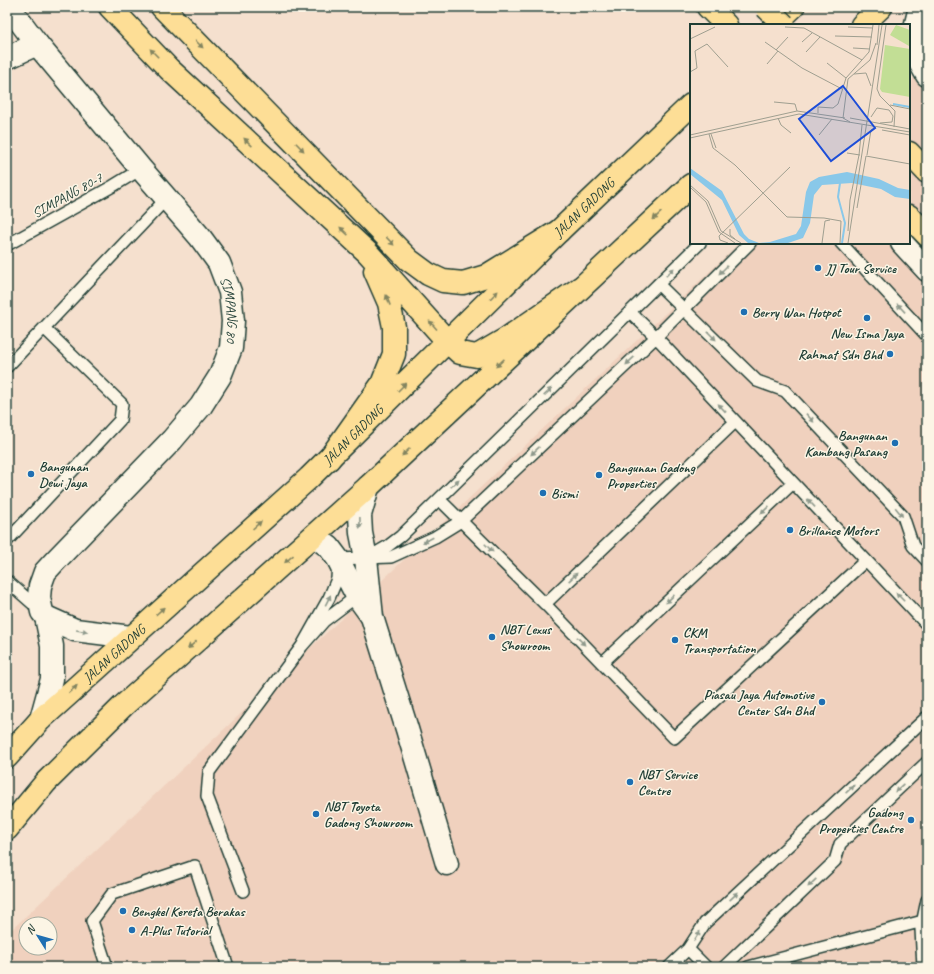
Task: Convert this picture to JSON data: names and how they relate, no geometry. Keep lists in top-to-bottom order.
{
  "streets": {
    "main road": ["JALAN GADONG"],
    "street": ["SIMPANG 80"],
    "lane": ["SIMPANG 80-7"]
  },
  "crossings": [
    ["SIMPANG 80-7", "SIMPANG 80"],
    ["JALAN GADONG", "SIMPANG 80"]
  ],
  "places": [
    "JJ Tour Service",
    "Berry Wan Hotpot",
    "New Isma Jaya",
    "Rahmat Sdn Bhd",
    "Bangunan Kambang Pasang",
    "Bangunan Dewi Jaya",
    "Bangunan Gadong Properties",
    "Bismi",
    "Brillance Motors",
    "NBT Lexus Showroom",
    "CKM Transportation",
    "Piasau Jaya Automotive Center Sdn Bhd",
    "NBT Service Centre",
    "NBT Toyota Gadong Showroom",
    "Gadong Properties Centre",
    "Bengkel Kereta Berakas",
    "A-Plus Tutorial"
  ],
  "north": "top left"
}
